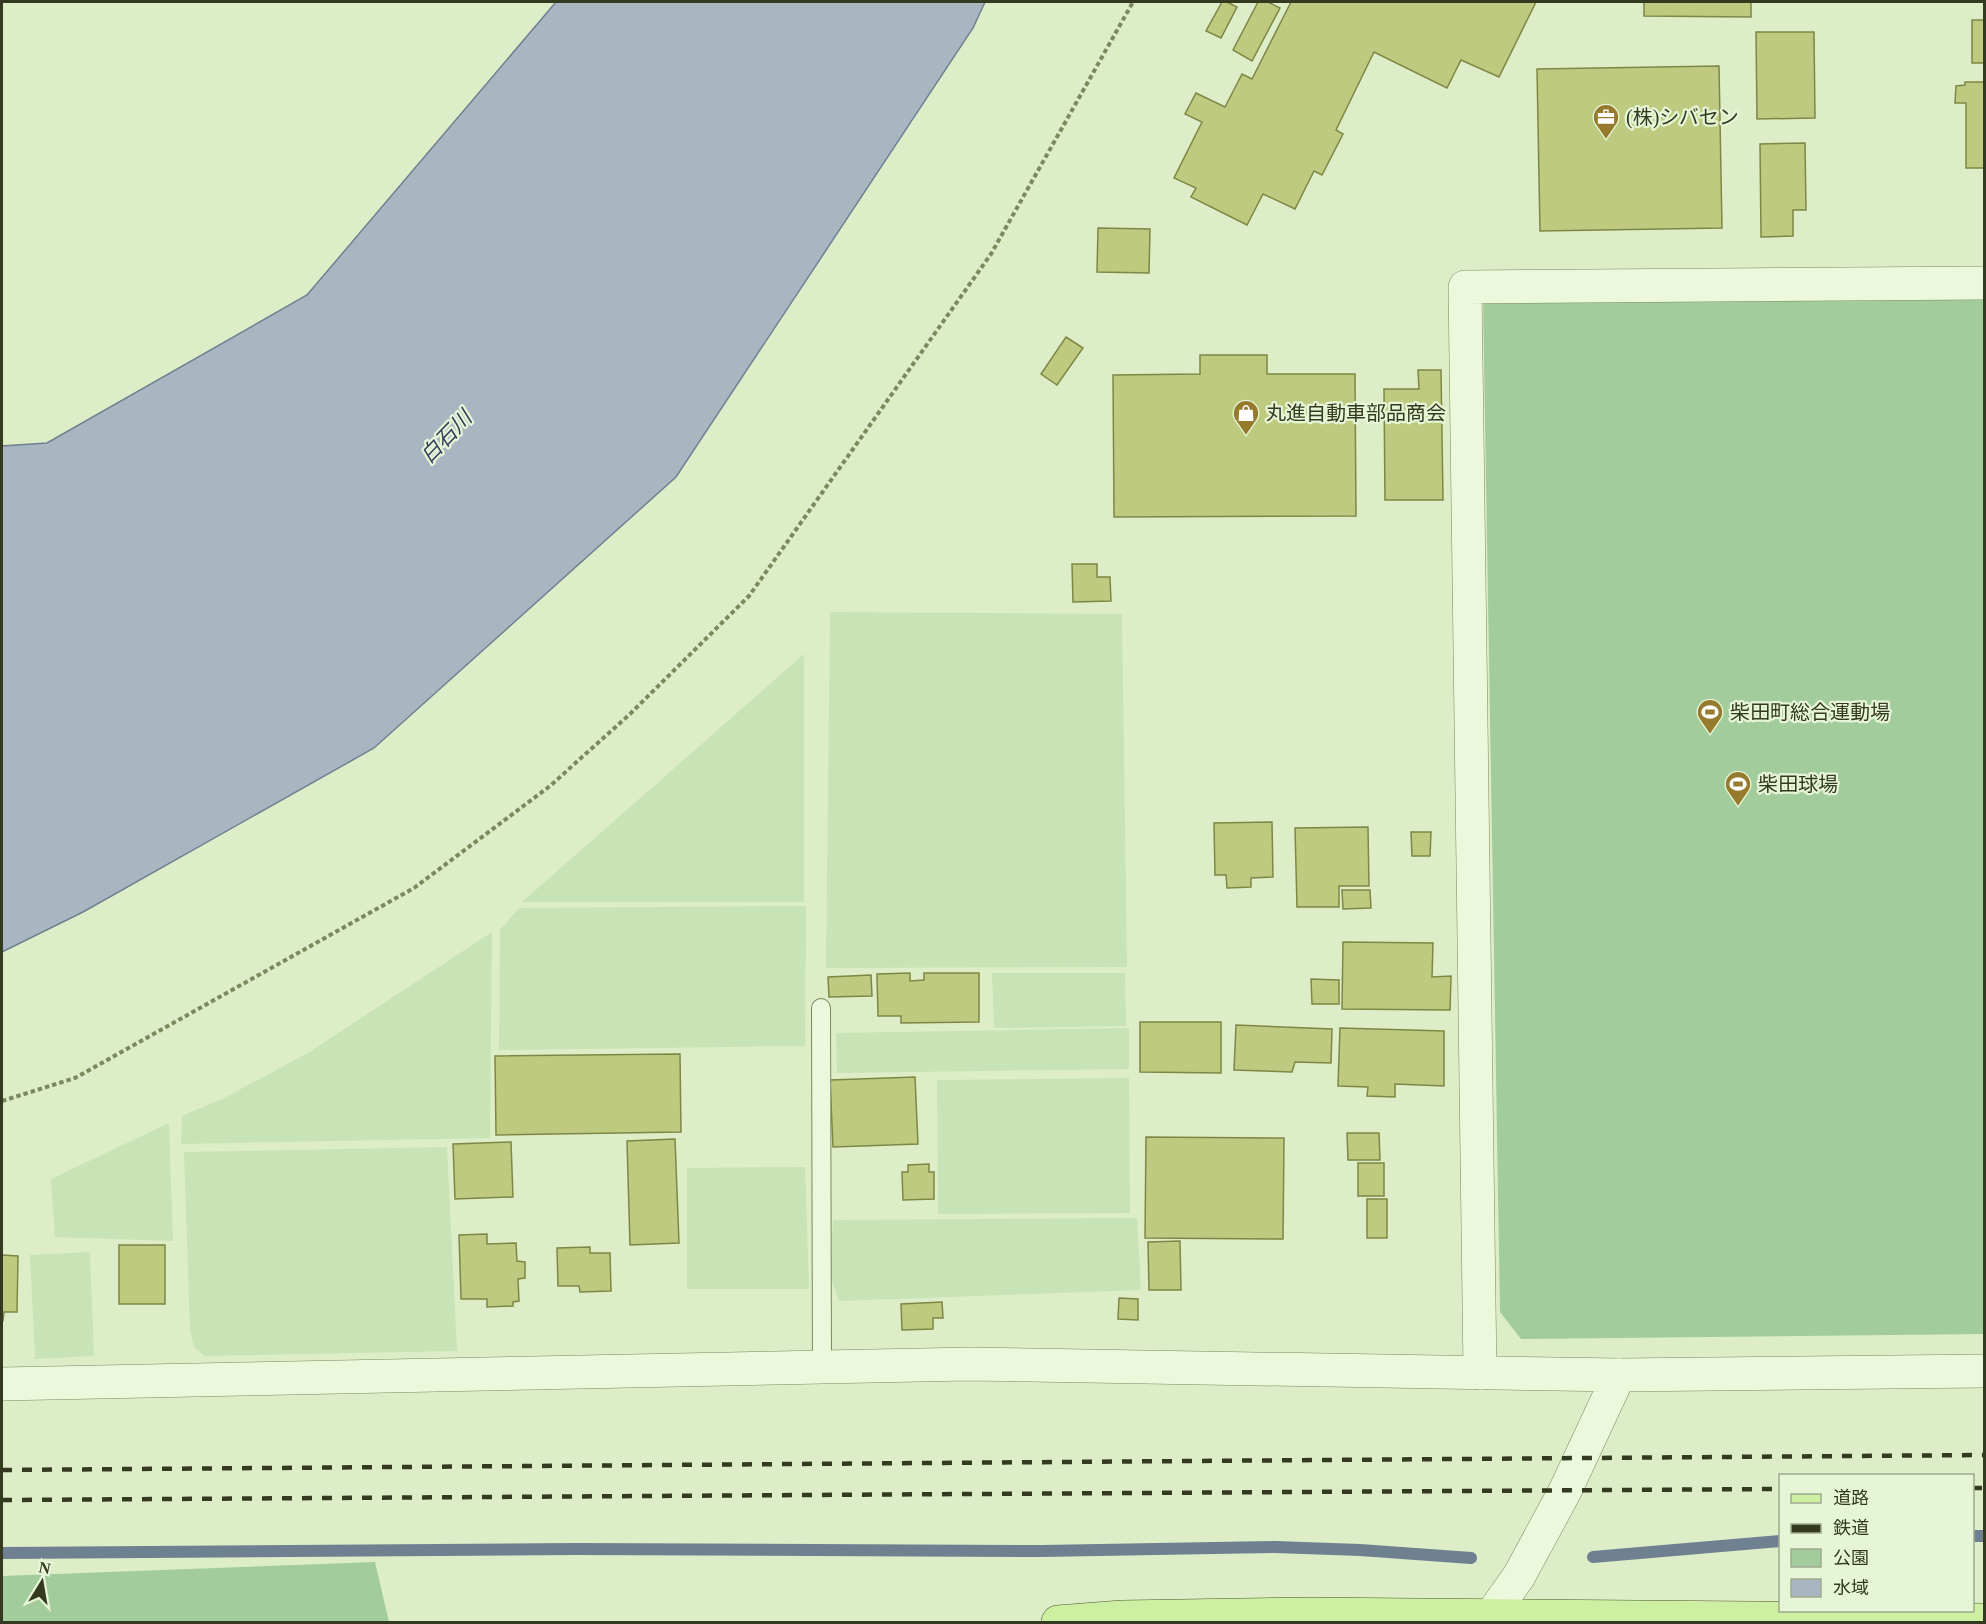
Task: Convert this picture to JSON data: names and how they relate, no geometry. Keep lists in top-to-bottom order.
{
  "water": ["白石川"],
  "places": {
    "office": ["(株)シバセン"],
    "shop": ["丸進自動車部品商会"],
    "sports": ["柴田町総合運動場", "柴田球場"]
  },
  "legend": [
    "道路",
    "鉄道",
    "公園",
    "水域"
  ],
  "north": "top"
}
